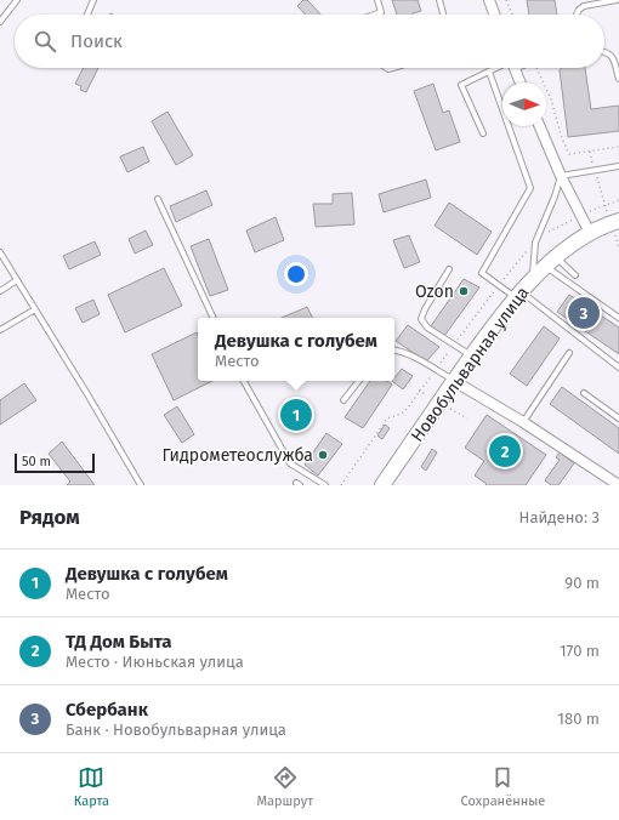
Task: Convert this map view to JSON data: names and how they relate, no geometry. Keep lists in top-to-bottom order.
{
  "streets": {
    "main road": ["Новобульварная улица"]
  },
  "places": ["Ozon", "Гидрометеослужба"],
  "scale_bar": "50 m",
  "north": "right",
  "page": {
    "search": "Поиск",
    "pins": ["3", "1", "2"],
    "popup": ["Девушка с голубем", "Место"],
    "scale": "50 m",
    "heading": ["Рядом", "Найдено: 3"],
    "list": [
      {
        "mark": "1",
        "name": "Девушка с голубем",
        "note": "Место",
        "value": "90 m"
      },
      {
        "mark": "2",
        "name": "ТД Дом Быта",
        "note": "Место · Июньская улица",
        "value": "170 m"
      },
      {
        "mark": "3",
        "name": "Сбербанк",
        "note": "Банк · Новобульварная улица",
        "value": "180 m"
      }
    ],
    "nav": ["Карта", "Маршрут", "Сохранённые"]
  }
}
